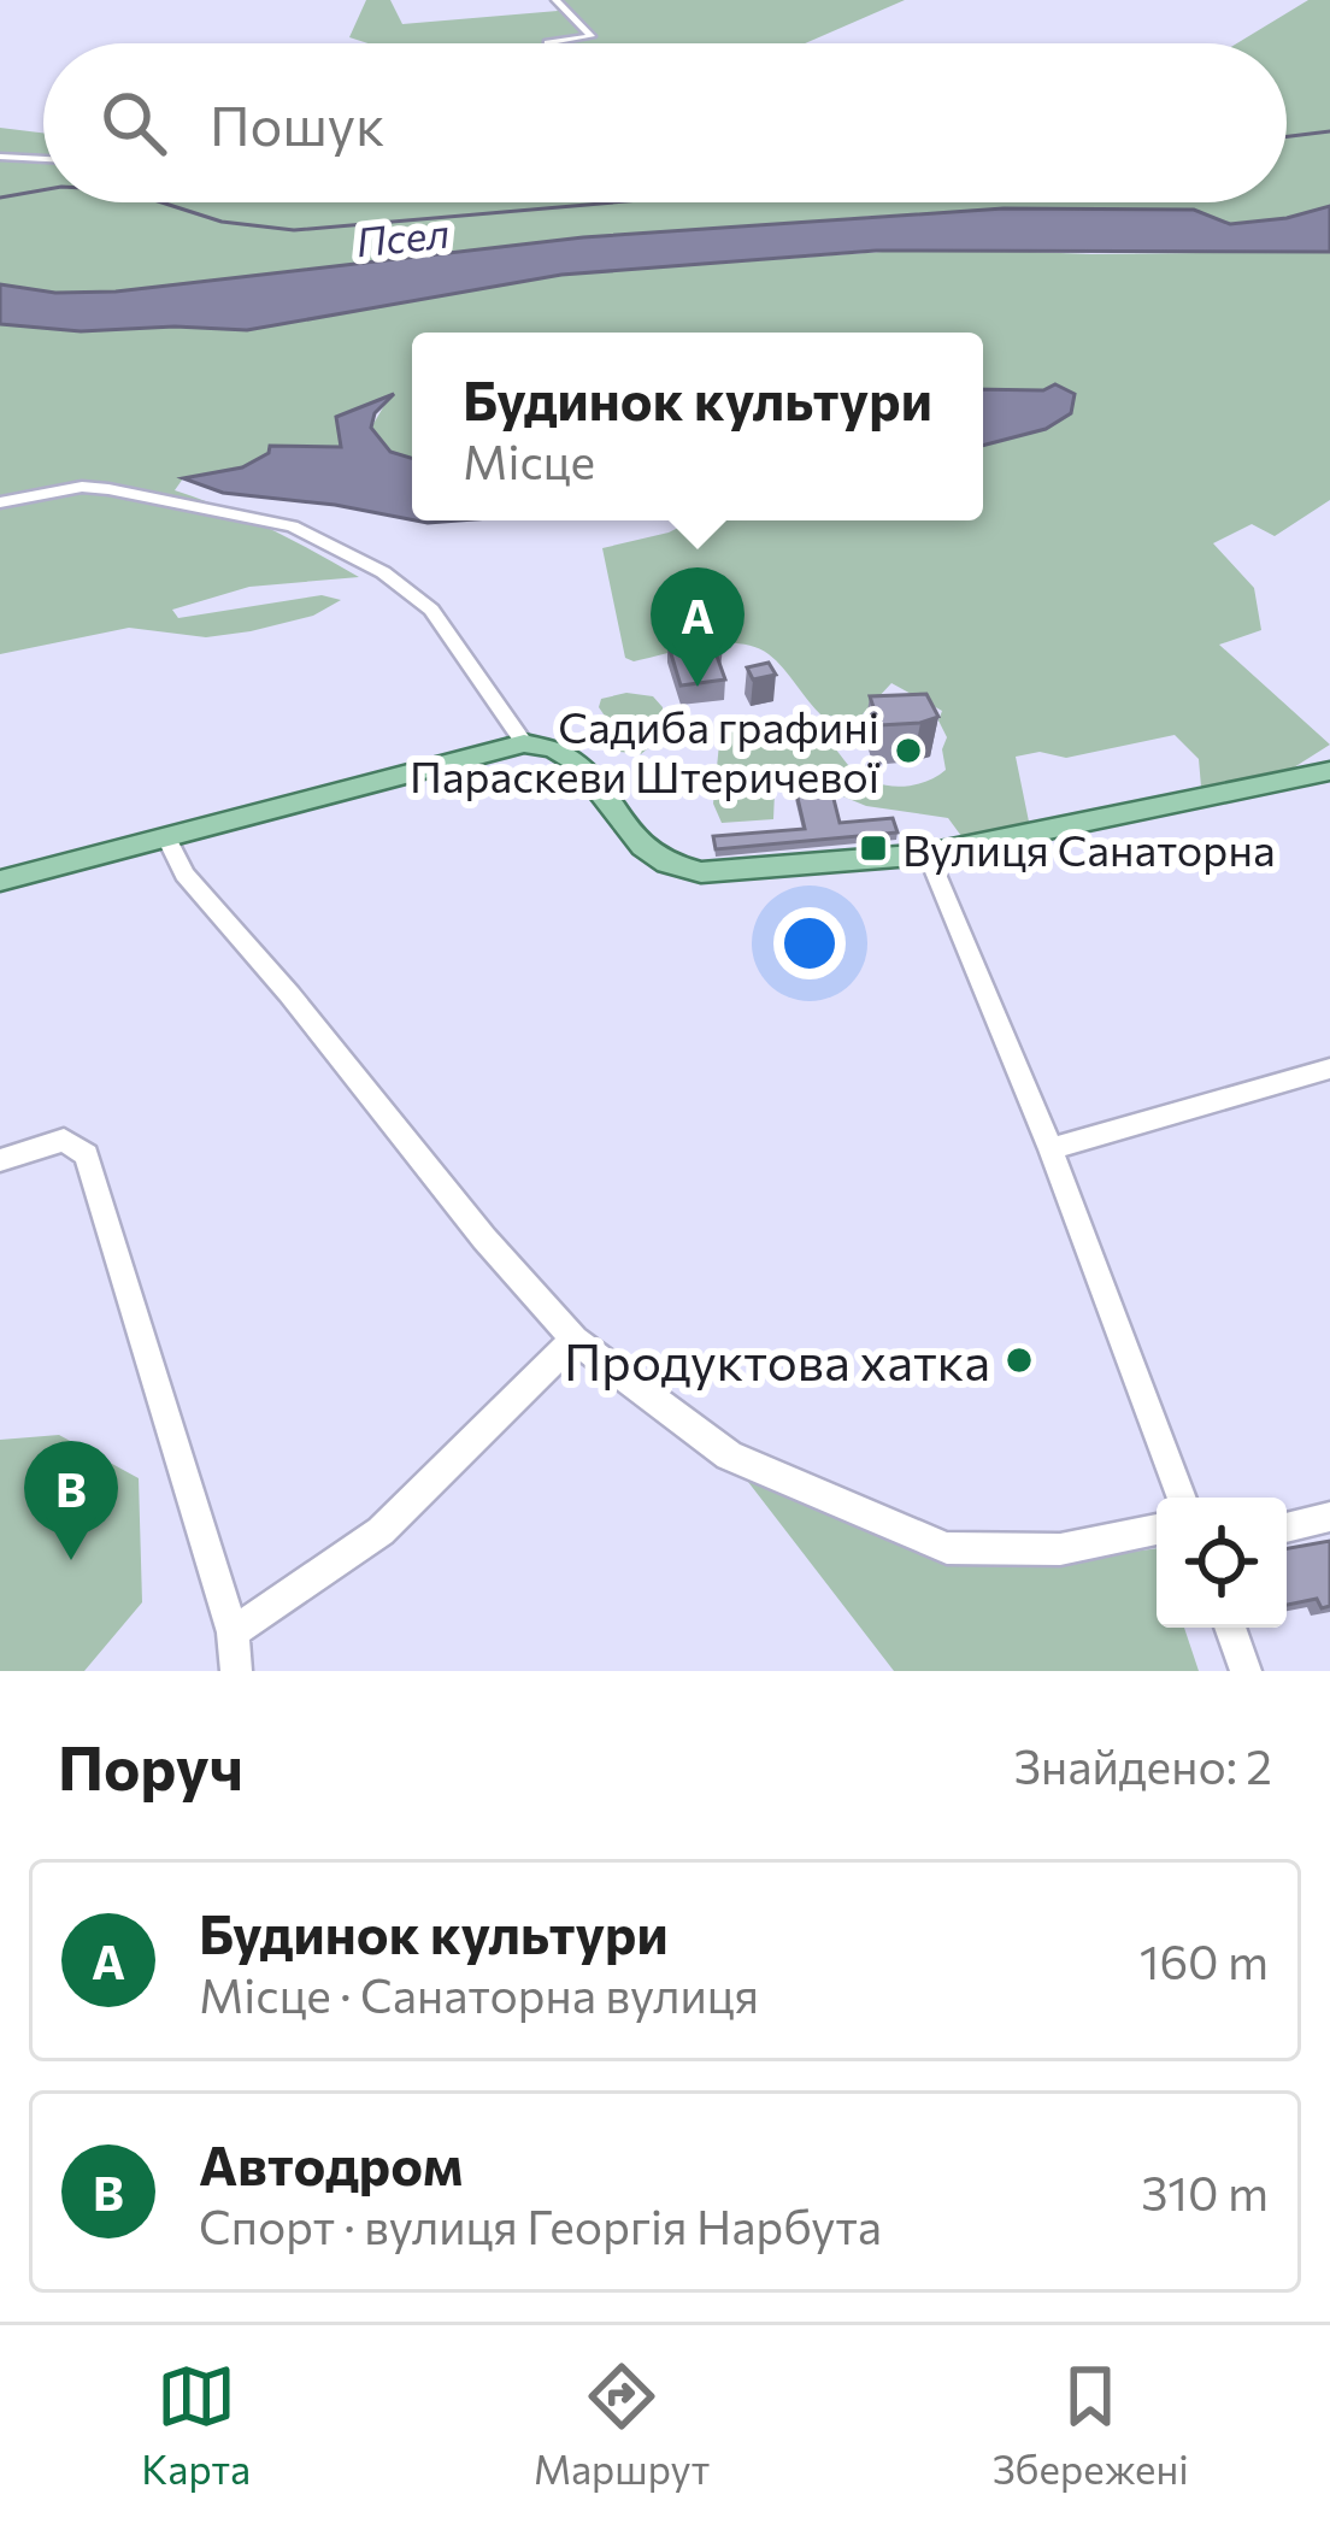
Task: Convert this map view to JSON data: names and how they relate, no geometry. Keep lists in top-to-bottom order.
{
  "water": ["Псел"],
  "places": {
    "other": ["Садиба графині Параскеви Штеричевої", "Продуктова хатка"],
    "transit": ["Вулиця Санаторна"]
  },
  "page": {
    "search": "Пошук",
    "popup": ["Будинок культури", "Місце"],
    "pins": ["A", "B"],
    "heading": ["Поруч", "Знайдено: 2"],
    "list": [
      {
        "mark": "A",
        "name": "Будинок культури",
        "note": "Місце · Санаторна вулиця",
        "value": "160 m"
      },
      {
        "mark": "B",
        "name": "Автодром",
        "note": "Спорт · вулиця Георгія Нарбута",
        "value": "310 m"
      }
    ],
    "nav": ["Карта", "Маршрут", "Збережені"]
  }
}
